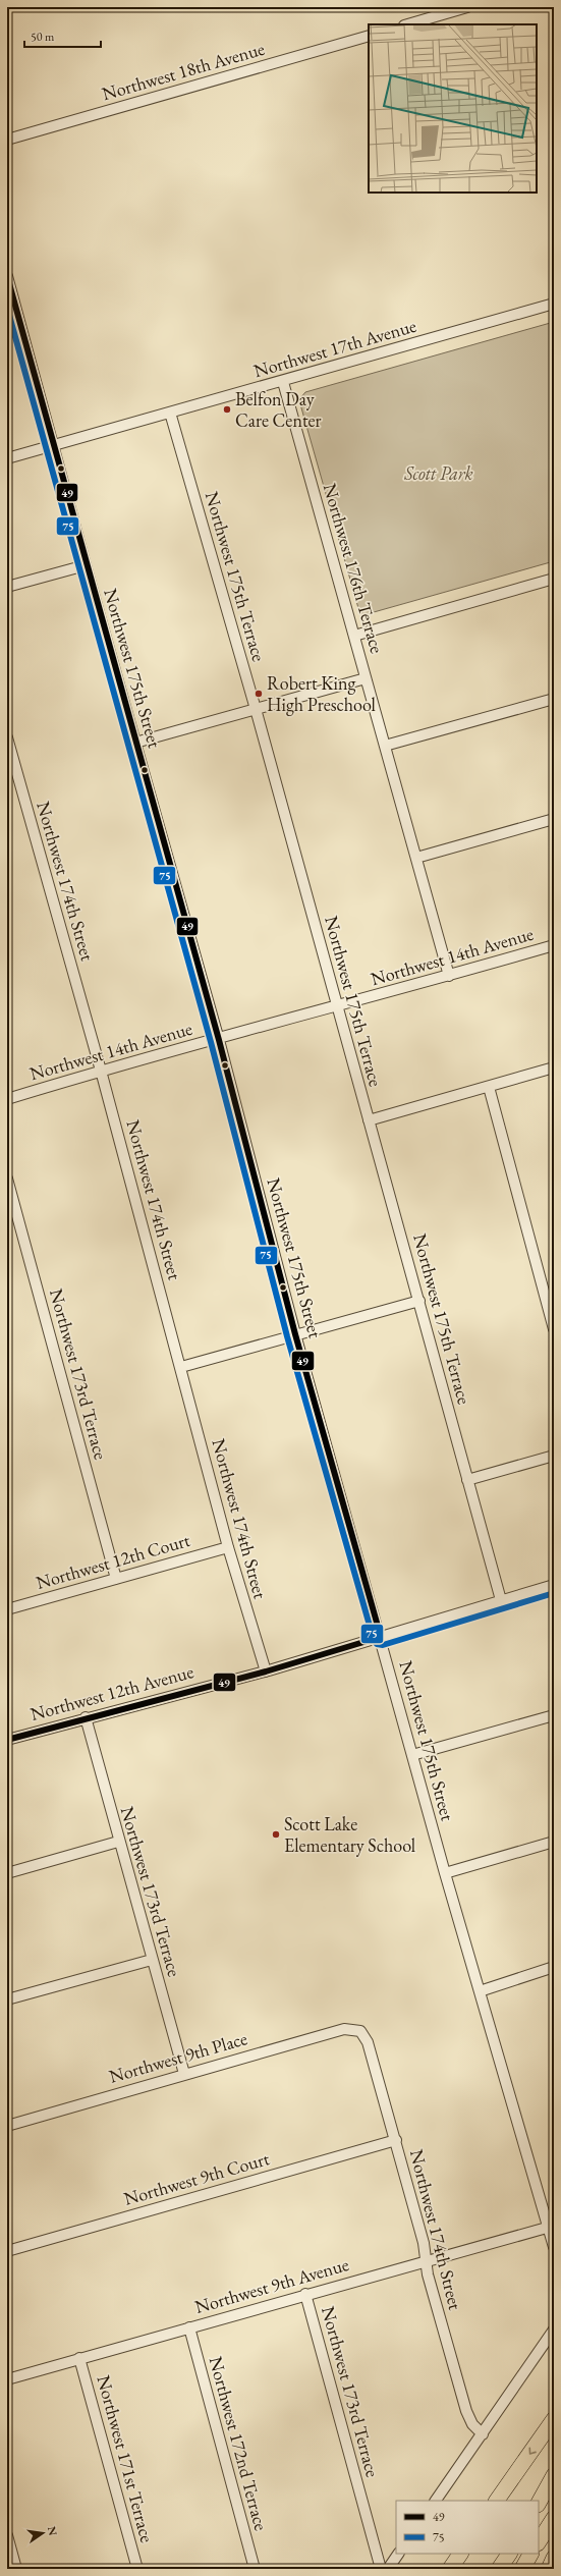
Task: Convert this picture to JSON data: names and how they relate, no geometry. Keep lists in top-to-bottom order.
{
  "streets": {
    "street": [
      "Northwest 18th Avenue",
      "Northwest 17th Avenue",
      "Northwest 176th Terrace",
      "Northwest 175th Terrace",
      "Northwest 175th Street",
      "Northwest 174th Street",
      "Northwest 14th Avenue",
      "Northwest 173rd Terrace",
      "Northwest 12th Court",
      "Northwest 12th Avenue",
      "Northwest 9th Place",
      "Northwest 9th Court",
      "Northwest 9th Avenue",
      "Northwest 172nd Terrace",
      "Northwest 171st Terrace"
    ]
  },
  "crossings": [
    ["Northwest 17th Avenue", "Northwest 176th Terrace"],
    ["Northwest 17th Avenue", "Northwest 175th Terrace"],
    ["Northwest 17th Avenue", "Northwest 175th Street"],
    ["Northwest 176th Terrace", "Northwest 14th Avenue"],
    ["Northwest 175th Terrace", "Northwest 14th Avenue"],
    ["Northwest 175th Terrace", "Northwest 12th Avenue"],
    ["Northwest 175th Street", "Northwest 14th Avenue"],
    ["Northwest 175th Street", "Northwest 12th Avenue"],
    ["Northwest 175th Street", "Northwest 9th Avenue"],
    ["Northwest 174th Street", "Northwest 14th Avenue"],
    ["Northwest 174th Street", "Northwest 12th Court"],
    ["Northwest 174th Street", "Northwest 12th Avenue"],
    ["Northwest 174th Street", "Northwest 9th Place"],
    ["Northwest 174th Street", "Northwest 9th Court"],
    ["Northwest 174th Street", "Northwest 9th Avenue"],
    ["Northwest 173rd Terrace", "Northwest 12th Court"],
    ["Northwest 173rd Terrace", "Northwest 12th Avenue"],
    ["Northwest 173rd Terrace", "Northwest 9th Place"],
    ["Northwest 173rd Terrace", "Northwest 9th Avenue"],
    ["Northwest 9th Avenue", "Northwest 172nd Terrace"],
    ["Northwest 9th Avenue", "Northwest 171st Terrace"]
  ],
  "parks": ["Scott Park"],
  "places": ["Belfon Day Care Center", "Robert King High Preschool", "Scott Lake Elementary School"],
  "lines": ["transit line 49", "transit line 75"],
  "legend": ["49", "75"],
  "scale_bar": "50 m",
  "north": "right"
}
